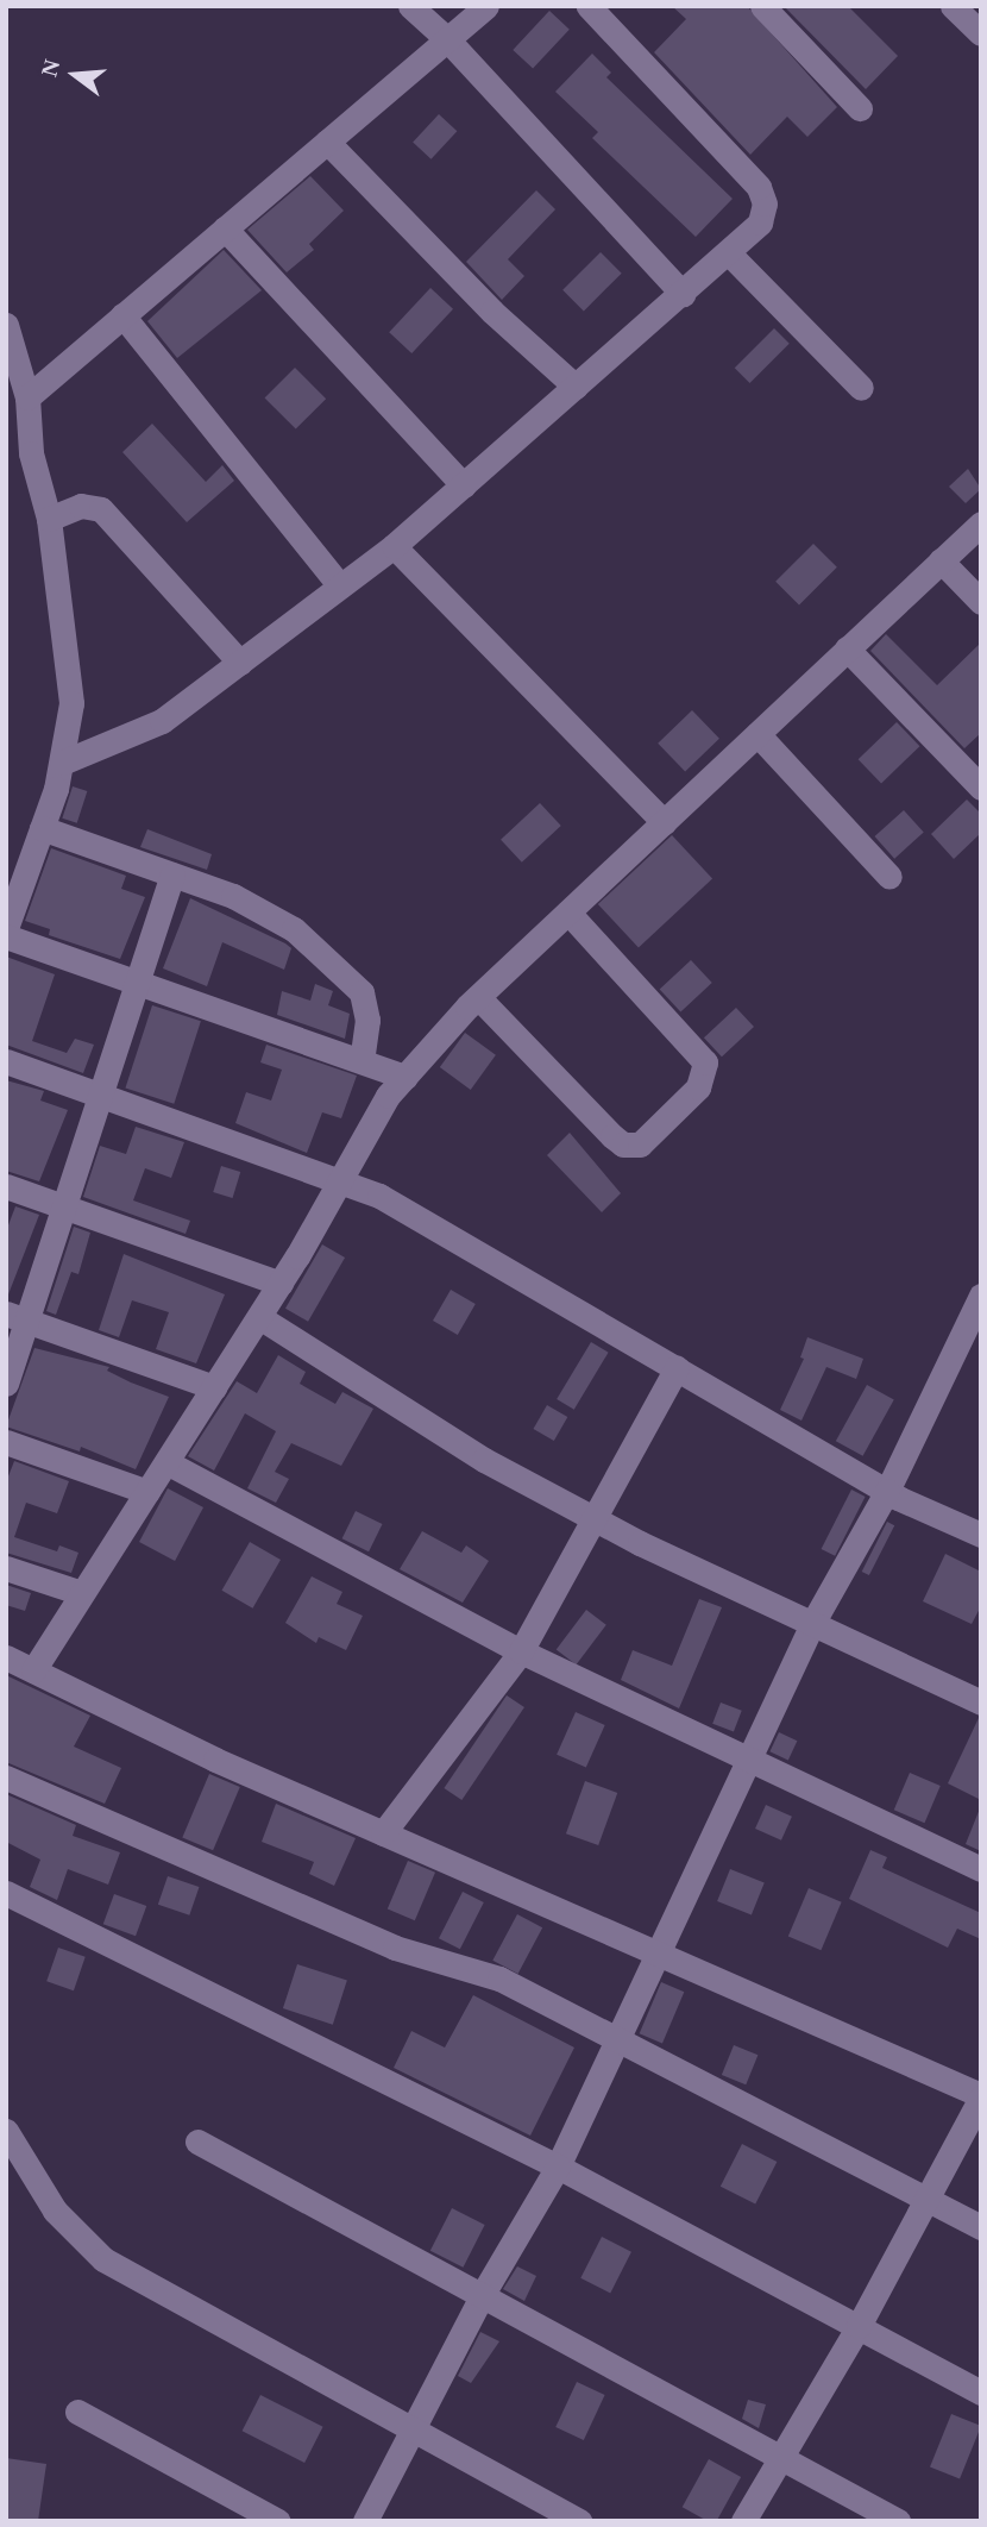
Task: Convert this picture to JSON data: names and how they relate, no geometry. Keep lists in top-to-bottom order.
{
  "north": "left"
}
